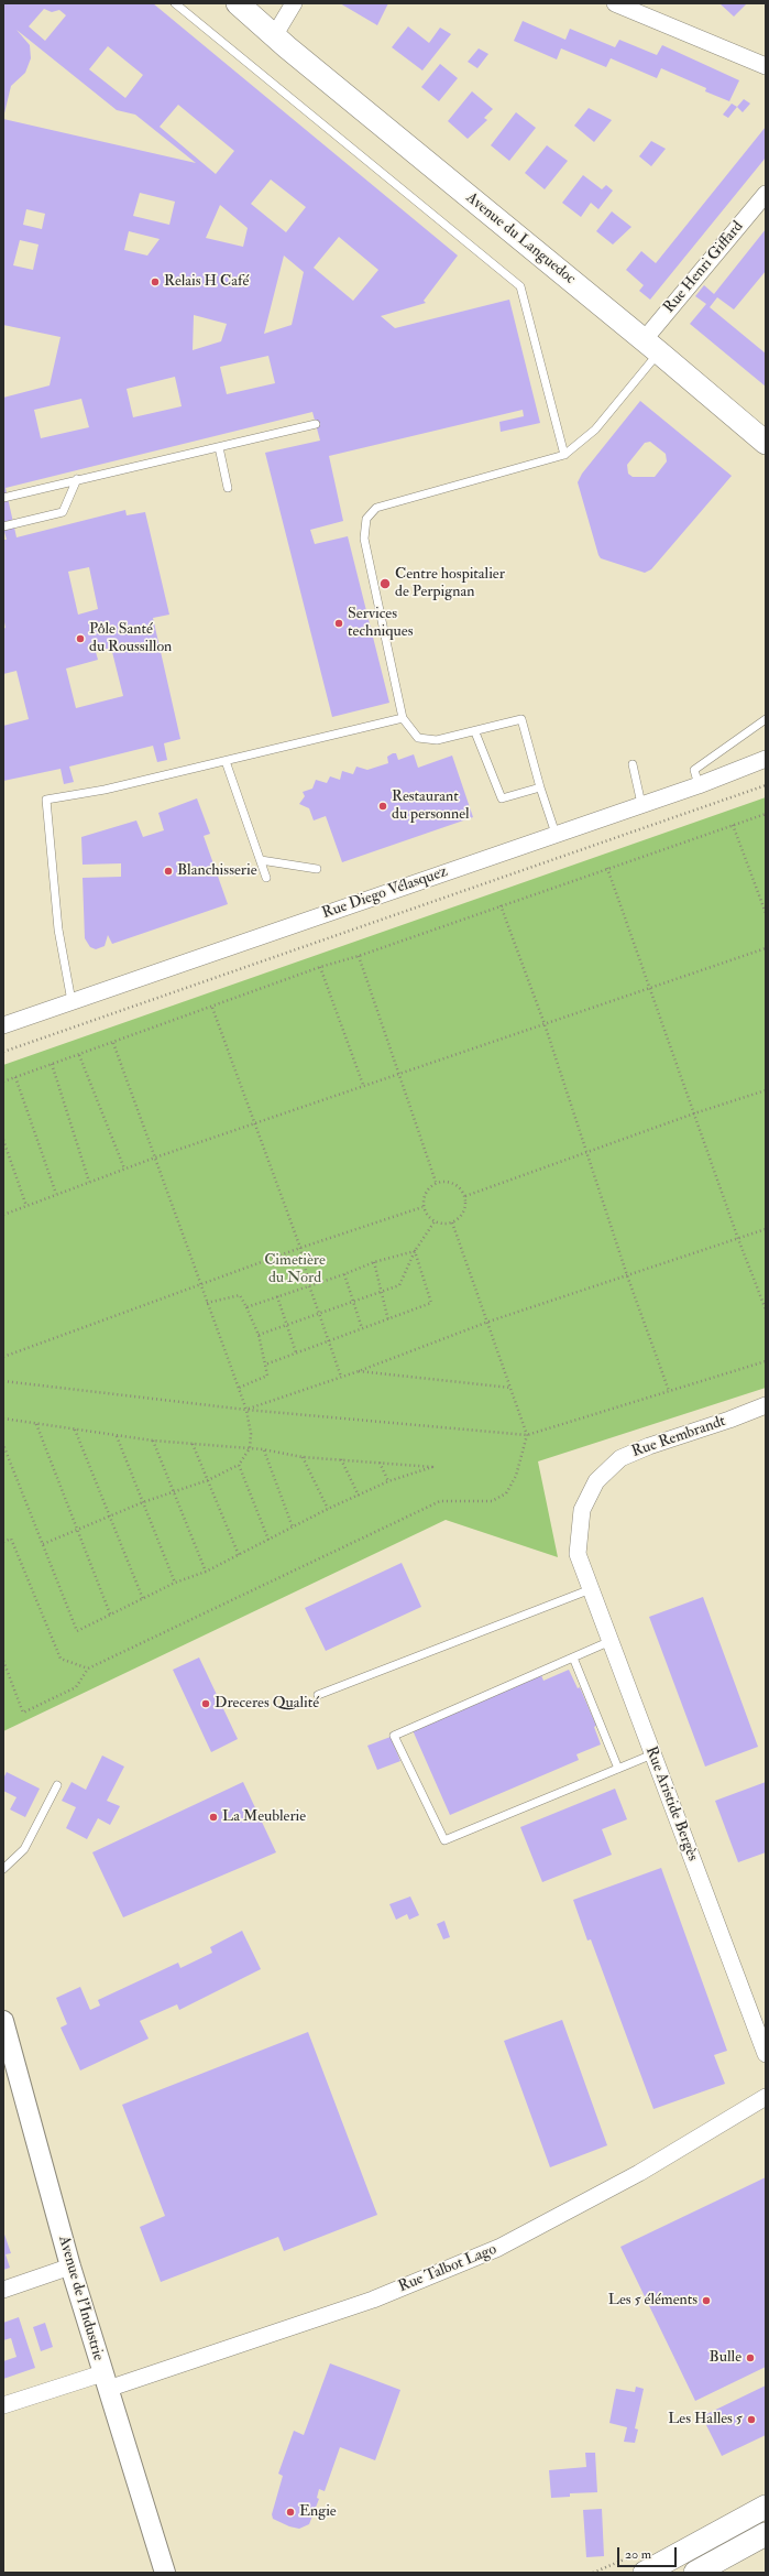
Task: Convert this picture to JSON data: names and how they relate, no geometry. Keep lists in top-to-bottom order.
{
  "streets": {
    "main road": ["Avenue du Languedoc"],
    "street": [
      "Rue Henri Giffard",
      "Rue Diego Vélasquez",
      "Rue Rembrandt",
      "Rue Aristide Bergès",
      "Rue Talbot Lago",
      "Avenue de l'Industrie"
    ]
  },
  "crossings": [
    ["Avenue du Languedoc", "Rue Henri Giffard"],
    ["Rue Rembrandt", "Rue Aristide Bergès"],
    ["Rue Talbot Lago", "Avenue de l'Industrie"]
  ],
  "parks": ["Cimetière du Nord"],
  "places": [
    "Relais H Café",
    "Centre hospitalier de Perpignan",
    "Services techniques",
    "Pôle Santé du Roussillon",
    "Restaurant du personnel",
    "Blanchisserie",
    "Dreceres Qualité",
    "La Meublerie",
    "Les 5 éléments",
    "Bulle",
    "Les Halles 5",
    "Engie"
  ],
  "scale_bar": "20 m"
}
